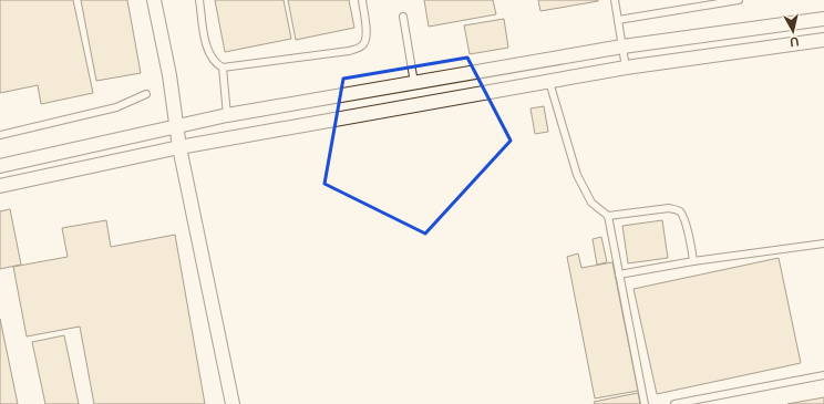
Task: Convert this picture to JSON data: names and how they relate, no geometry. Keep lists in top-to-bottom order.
{
  "north": "bottom"
}
